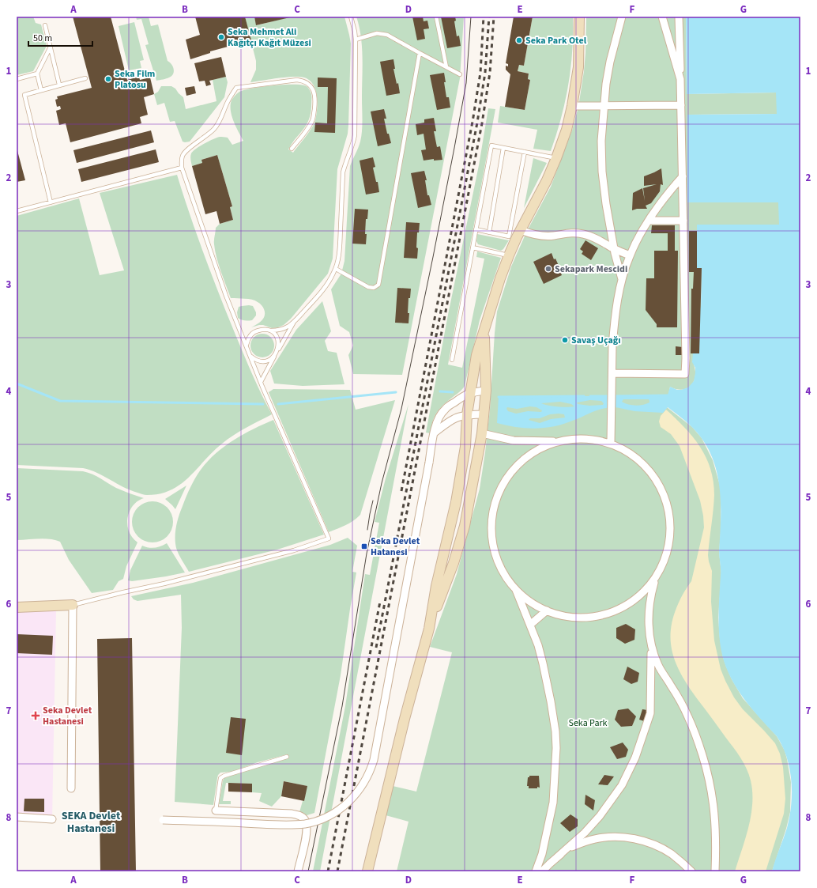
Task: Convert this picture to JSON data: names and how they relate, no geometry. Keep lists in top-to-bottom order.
{
  "districts": ["SEKA Devlet Hastanesi"],
  "parks": ["Seka Park"],
  "places": {
    "other": [
      "Seka Mehmet Ali Kağıtçı Kağıt Müzesi",
      "Seka Park Otel",
      "Seka Film Platosu",
      "Sekapark Mescidi",
      "Savaş Uçağı"
    ],
    "transit": ["Seka Devlet Hatanesi"],
    "health": ["Seka Devlet Hastanesi"]
  },
  "scale_bar": "50 m",
  "grid": {
    "columns": [
      "A",
      "B",
      "C",
      "D",
      "E",
      "F",
      "G"
    ],
    "rows": [
      "1",
      "2",
      "3",
      "4",
      "5",
      "6",
      "7",
      "8"
    ]
  }
}
